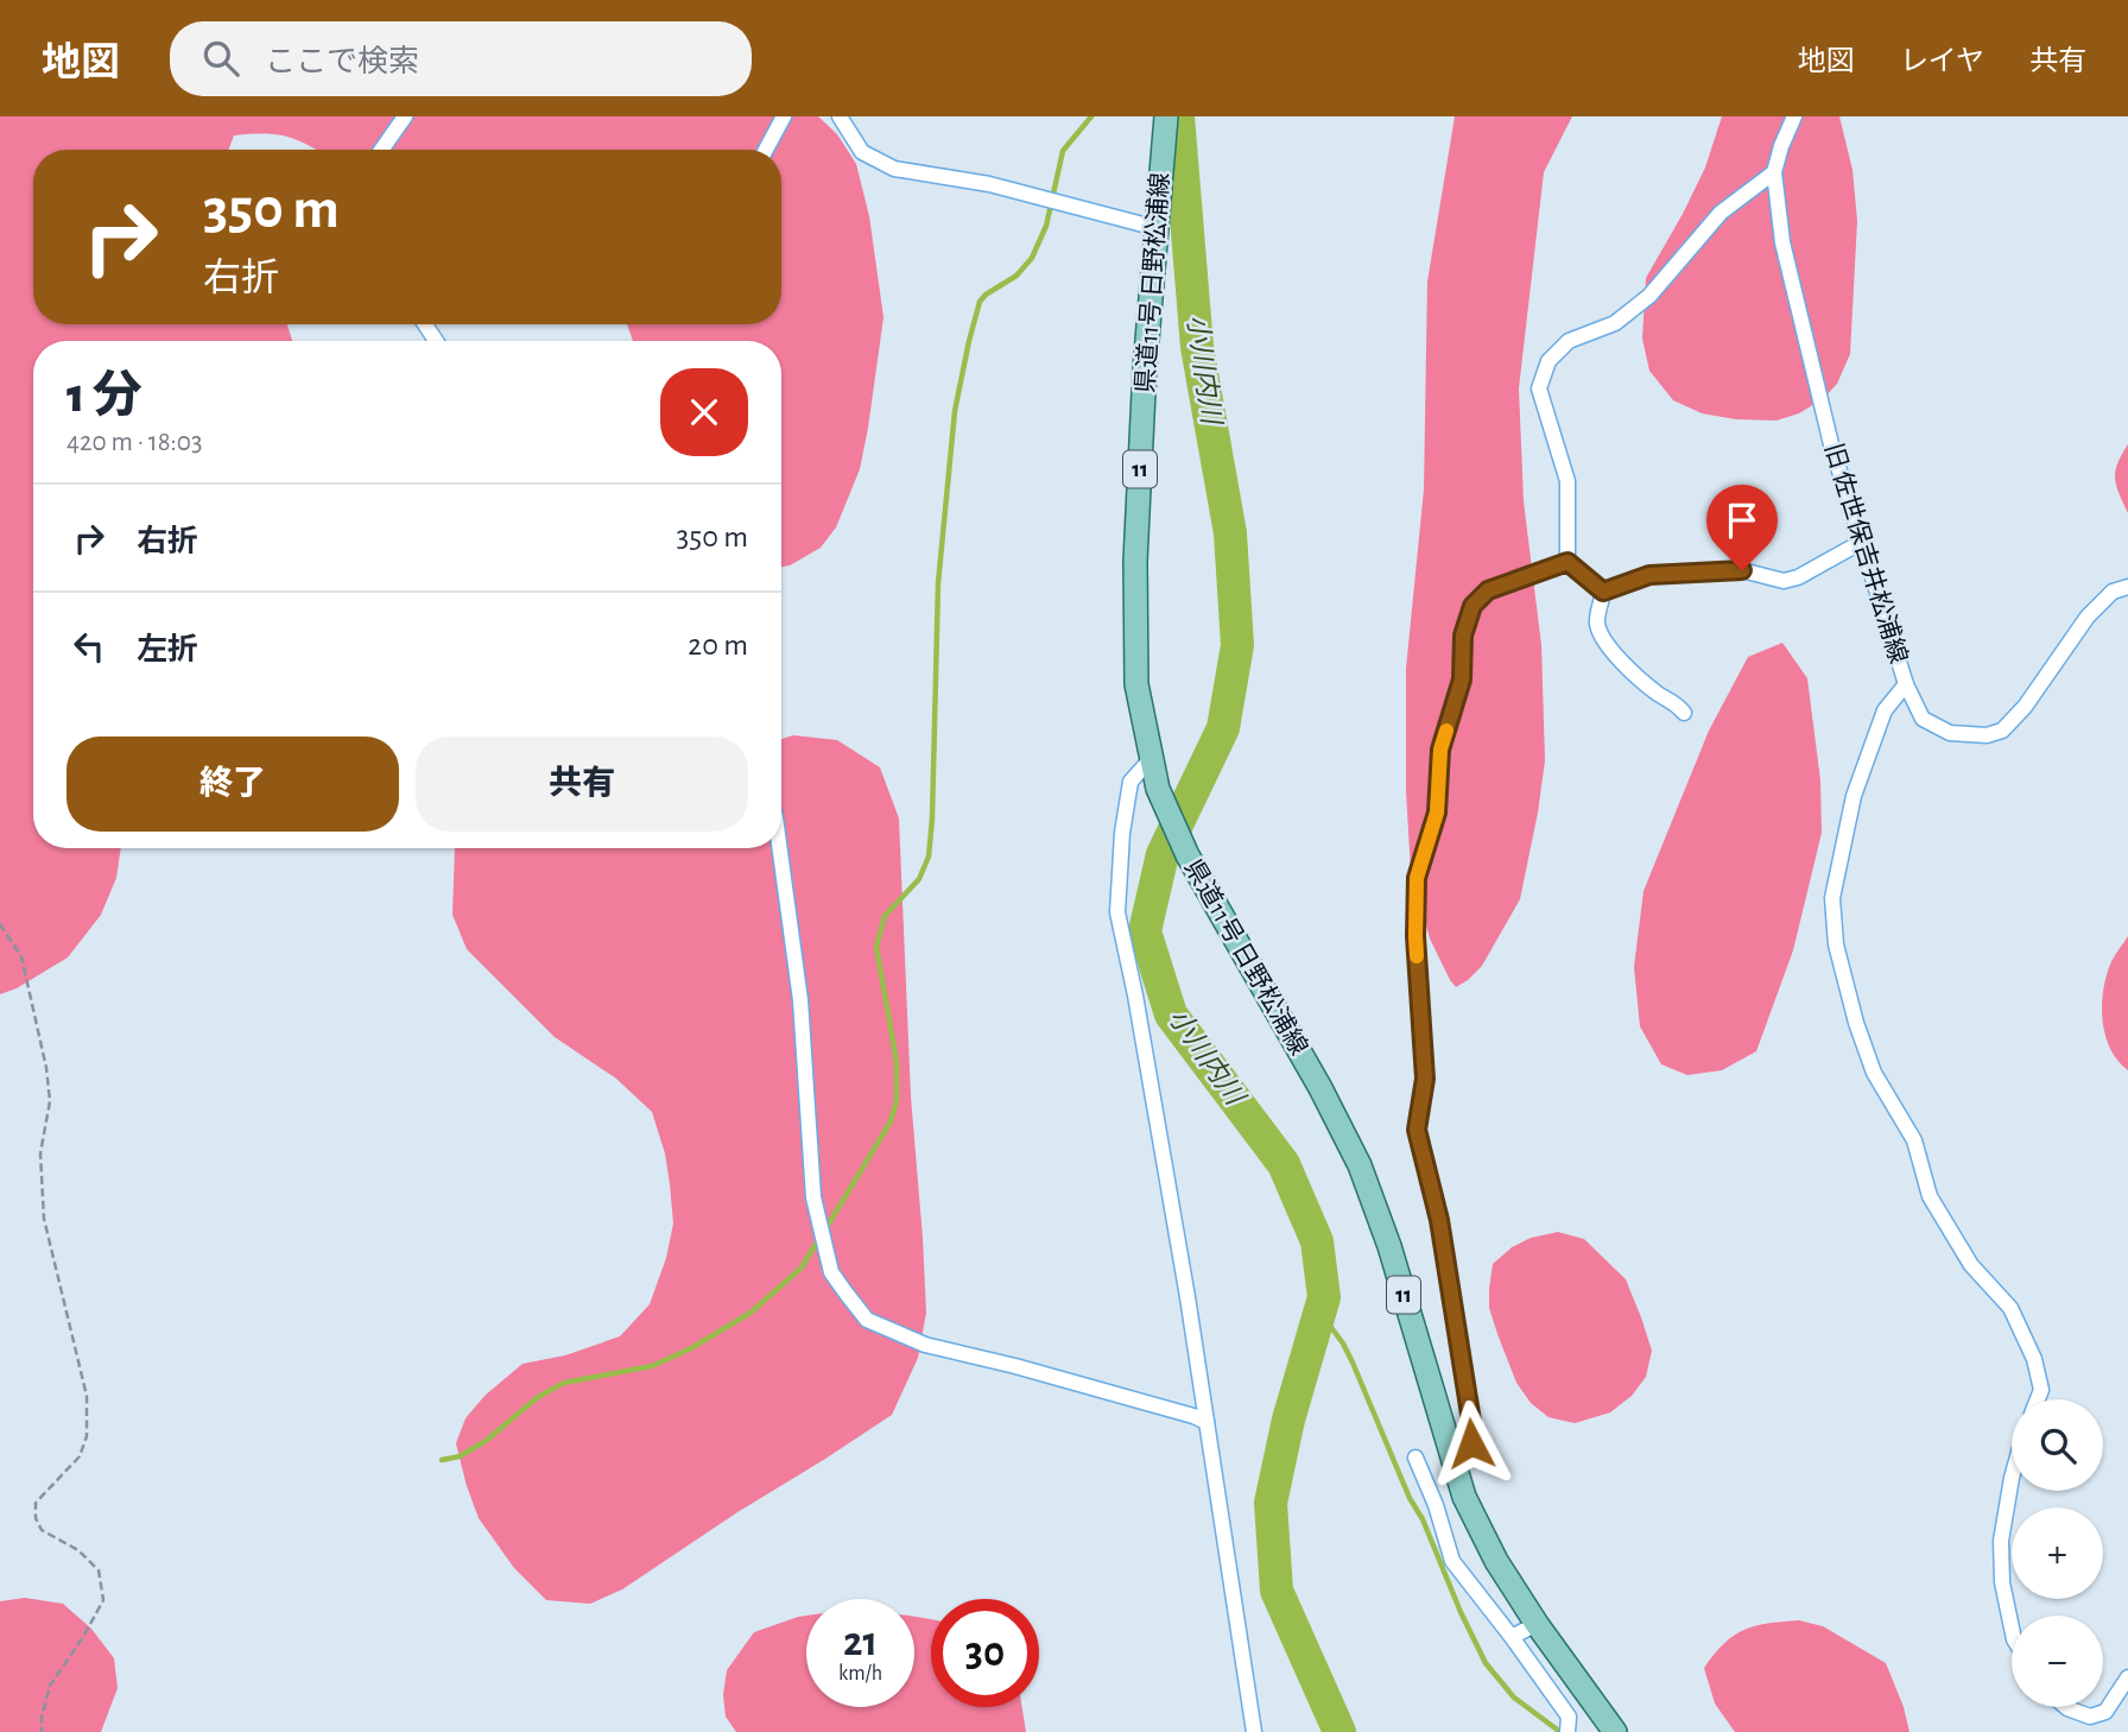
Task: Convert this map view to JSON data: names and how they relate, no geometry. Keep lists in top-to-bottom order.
{
  "streets": {
    "main road": ["県道11号 日野松浦線", "11"],
    "street": ["旧 佐世保吉井松浦線"]
  },
  "water": ["小川内川"],
  "page": {
    "header": "地図",
    "search": "ここで検索",
    "nav": ["地図", "レイヤ", "共有"],
    "turn": ["350 m", "右折"],
    "heading": ["1 分", "420 m · 18:03"],
    "list": [
      {
        "name": "右折",
        "value": "350 m"
      },
      {
        "name": "左折",
        "value": "20 m"
      }
    ],
    "buttons": ["終了", "共有"],
    "map_buttons": ["+", "−"],
    "speed": "21 km/h",
    "limit": "30"
  }
}
